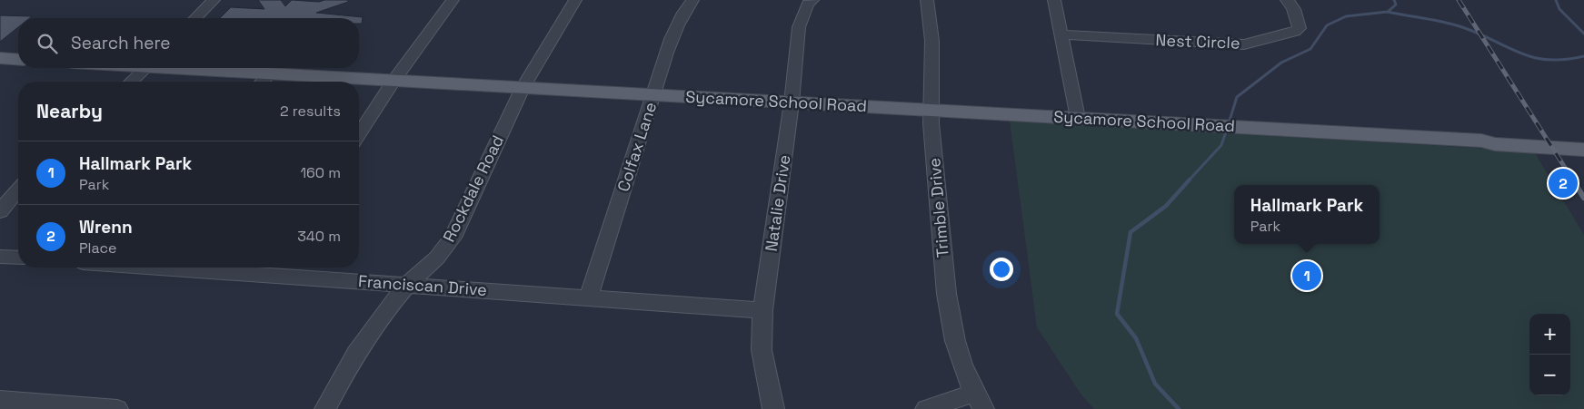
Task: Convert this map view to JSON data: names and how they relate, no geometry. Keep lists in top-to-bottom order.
{
  "streets": {
    "main road": ["Sycamore School Road"],
    "street": [
      "Nest Circle",
      "Colfax Lane",
      "Rockdale Road",
      "Natalie Drive",
      "Trimble Drive",
      "Franciscan Drive"
    ]
  },
  "crossings": [
    ["Sycamore School Road", "Colfax Lane"],
    ["Sycamore School Road", "Rockdale Road"],
    ["Sycamore School Road", "Natalie Drive"],
    ["Sycamore School Road", "Trimble Drive"],
    ["Colfax Lane", "Franciscan Drive"],
    ["Rockdale Road", "Franciscan Drive"],
    ["Natalie Drive", "Franciscan Drive"]
  ],
  "page": {
    "search": "Search here",
    "heading": ["Nearby", "2 results"],
    "list": [
      {
        "mark": "1",
        "name": "Hallmark Park",
        "note": "Park",
        "value": "160 m"
      },
      {
        "mark": "2",
        "name": "Wrenn",
        "note": "Place",
        "value": "340 m"
      }
    ],
    "pins": ["2", "1"],
    "popup": ["Hallmark Park", "Park"],
    "map_buttons": ["+", "−"]
  }
}
